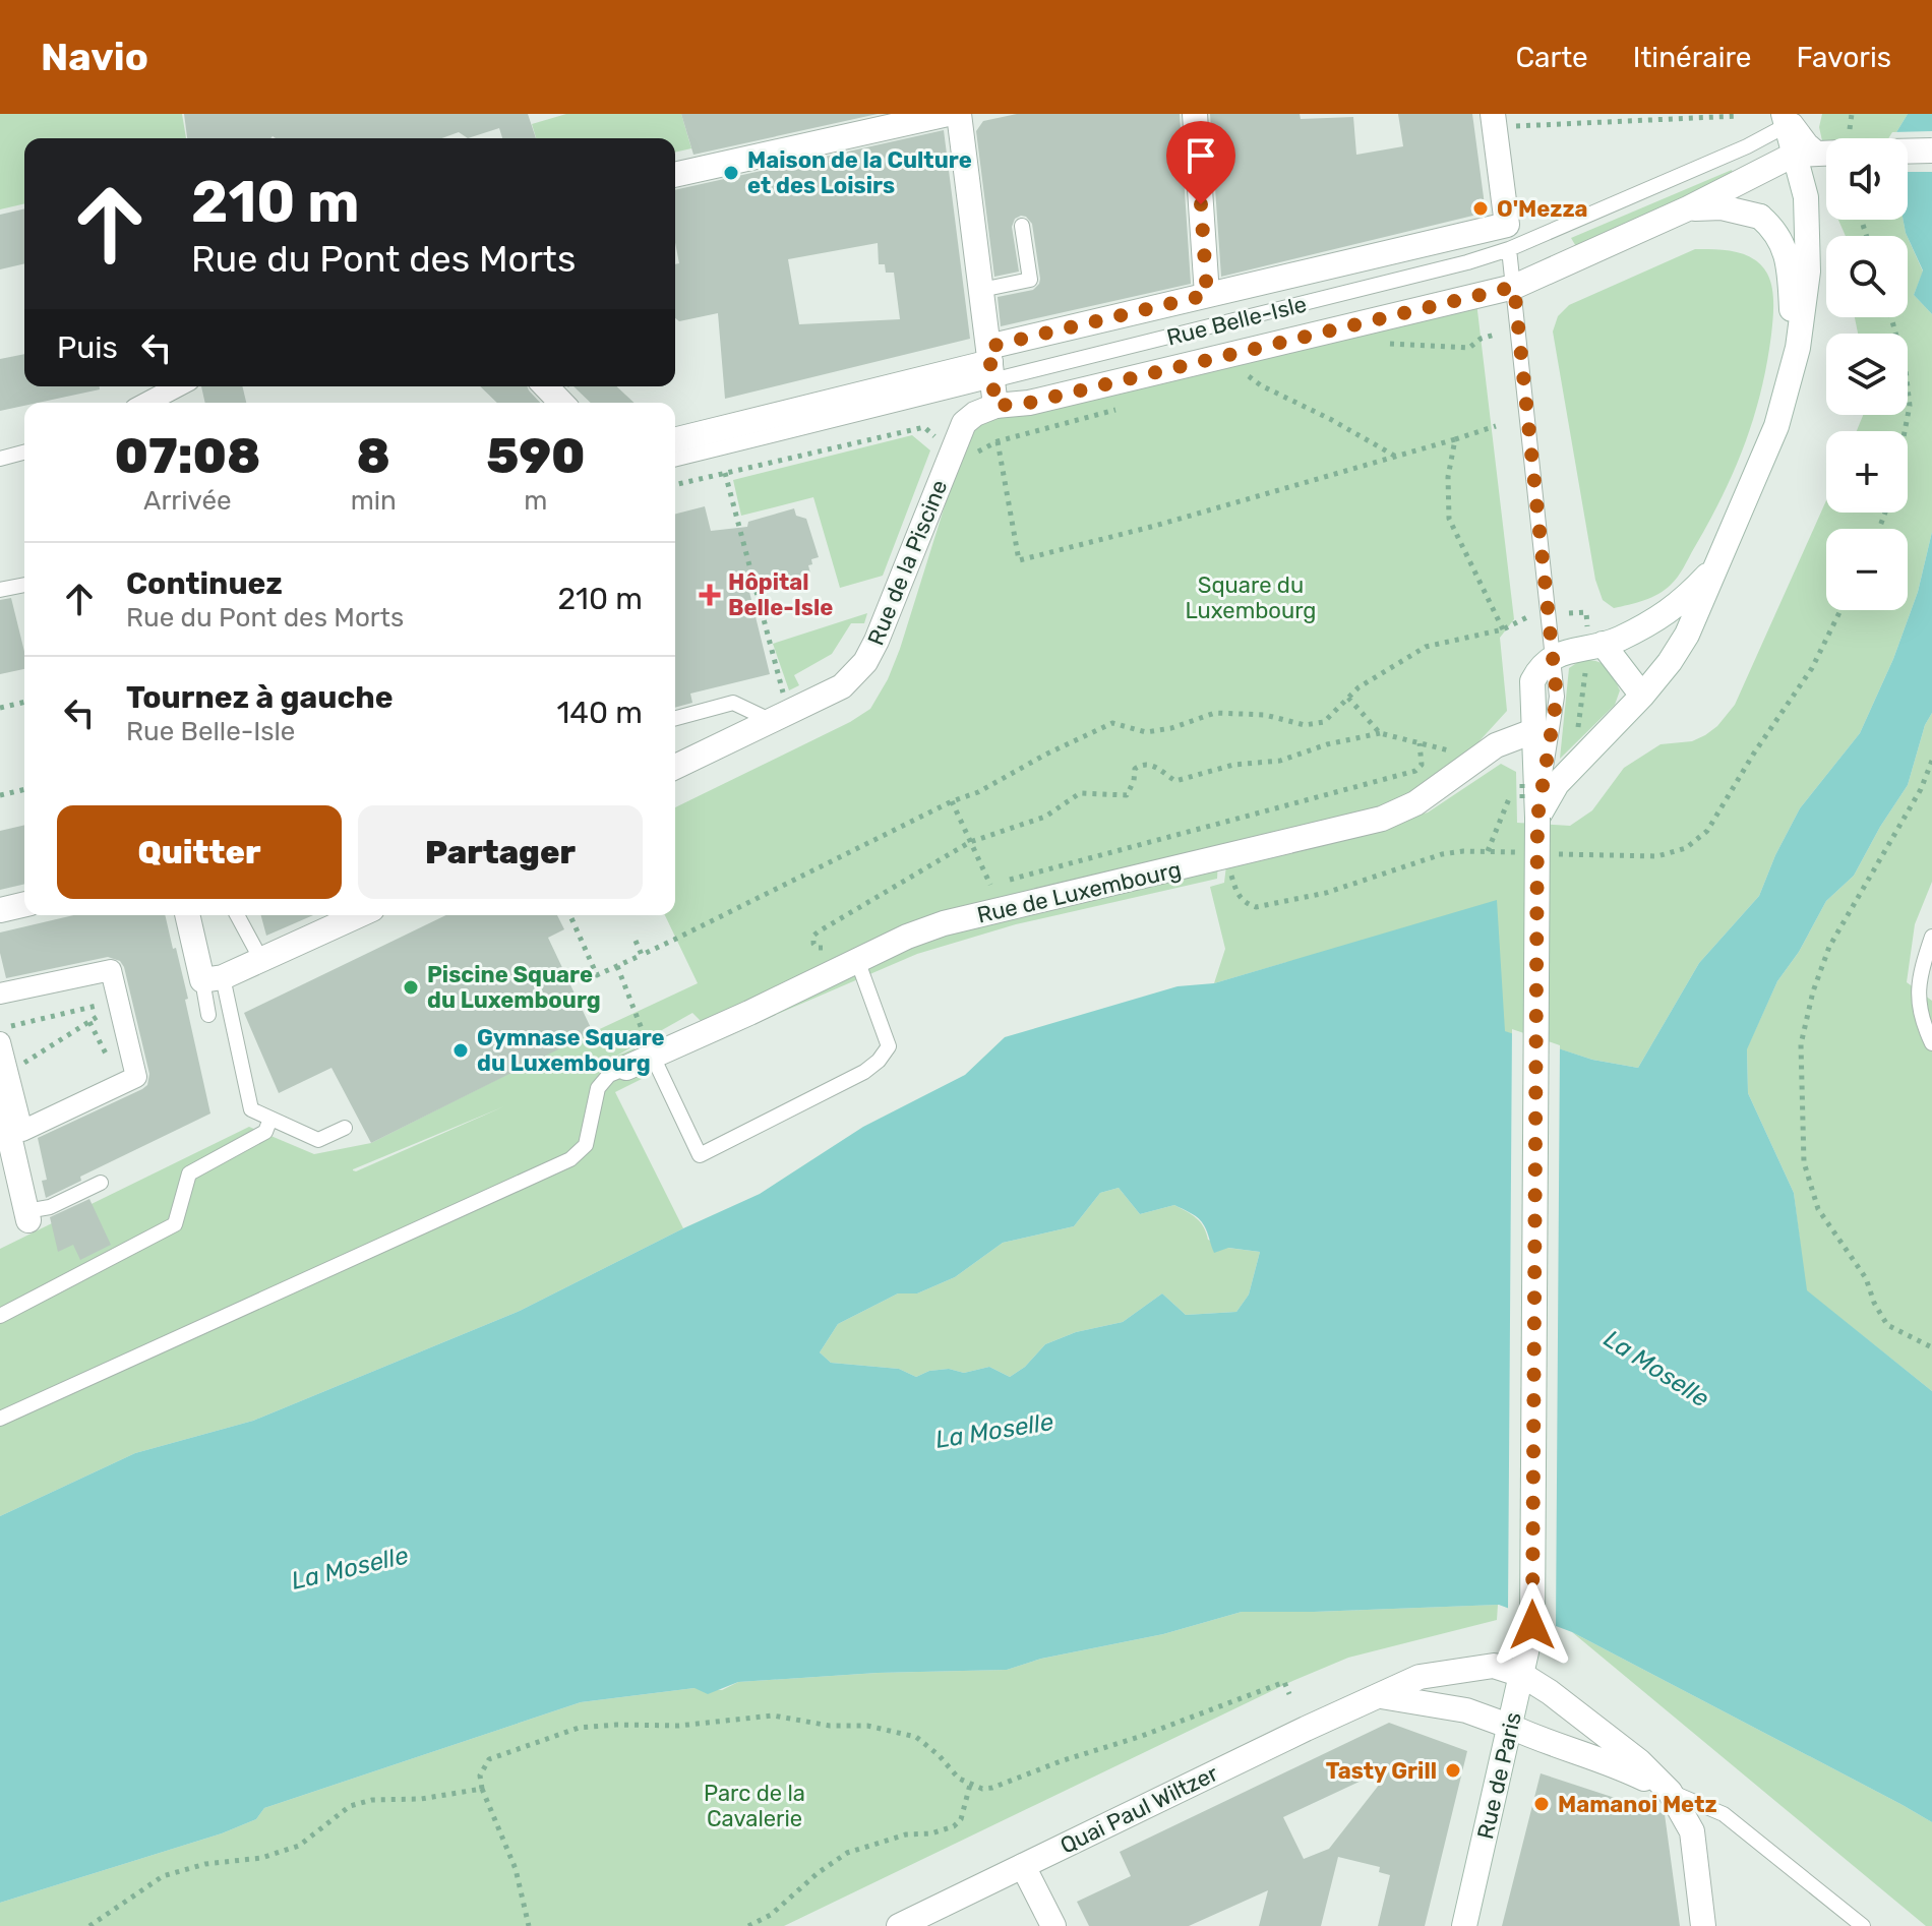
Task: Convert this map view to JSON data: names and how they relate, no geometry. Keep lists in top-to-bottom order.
{
  "streets": {
    "street": [
      "Rue Belle-Isle",
      "Rue de la Piscine",
      "Rue de Luxembourg",
      "Rue de Paris",
      "Quai Paul Wiltzer"
    ]
  },
  "crossings": [
    ["Rue Belle-Isle", "Rue de la Piscine"],
    ["Rue de Luxembourg", "Rue de Paris"],
    ["Rue de Paris", "Quai Paul Wiltzer"]
  ],
  "water": ["La Moselle"],
  "parks": ["Square du Luxembourg", "Parc de la Cavalerie"],
  "places": {
    "other": [
      "Maison de la Culture et des Loisirs",
      "O'Mezza",
      "Piscine Square du Luxembourg",
      "Gymnase Square du Luxembourg",
      "Tasty Grill",
      "Mamanoi Metz"
    ],
    "health": ["Hôpital Belle-Isle"]
  },
  "page": {
    "header": "Navio",
    "nav": ["Carte", "Itinéraire", "Favoris"],
    "map_buttons": ["+", "−"],
    "turn": ["210 m", "Rue du Pont des Morts"],
    "then": "Puis",
    "eta": [
      "07:08",
      "Arrivée",
      "8",
      "min",
      "590",
      "m"
    ],
    "list": [
      {
        "name": "Continuez",
        "note": "Rue du Pont des Morts",
        "value": "210 m"
      },
      {
        "name": "Tournez à gauche",
        "note": "Rue Belle-Isle",
        "value": "140 m"
      }
    ],
    "buttons": ["Quitter", "Partager"]
  }
}
